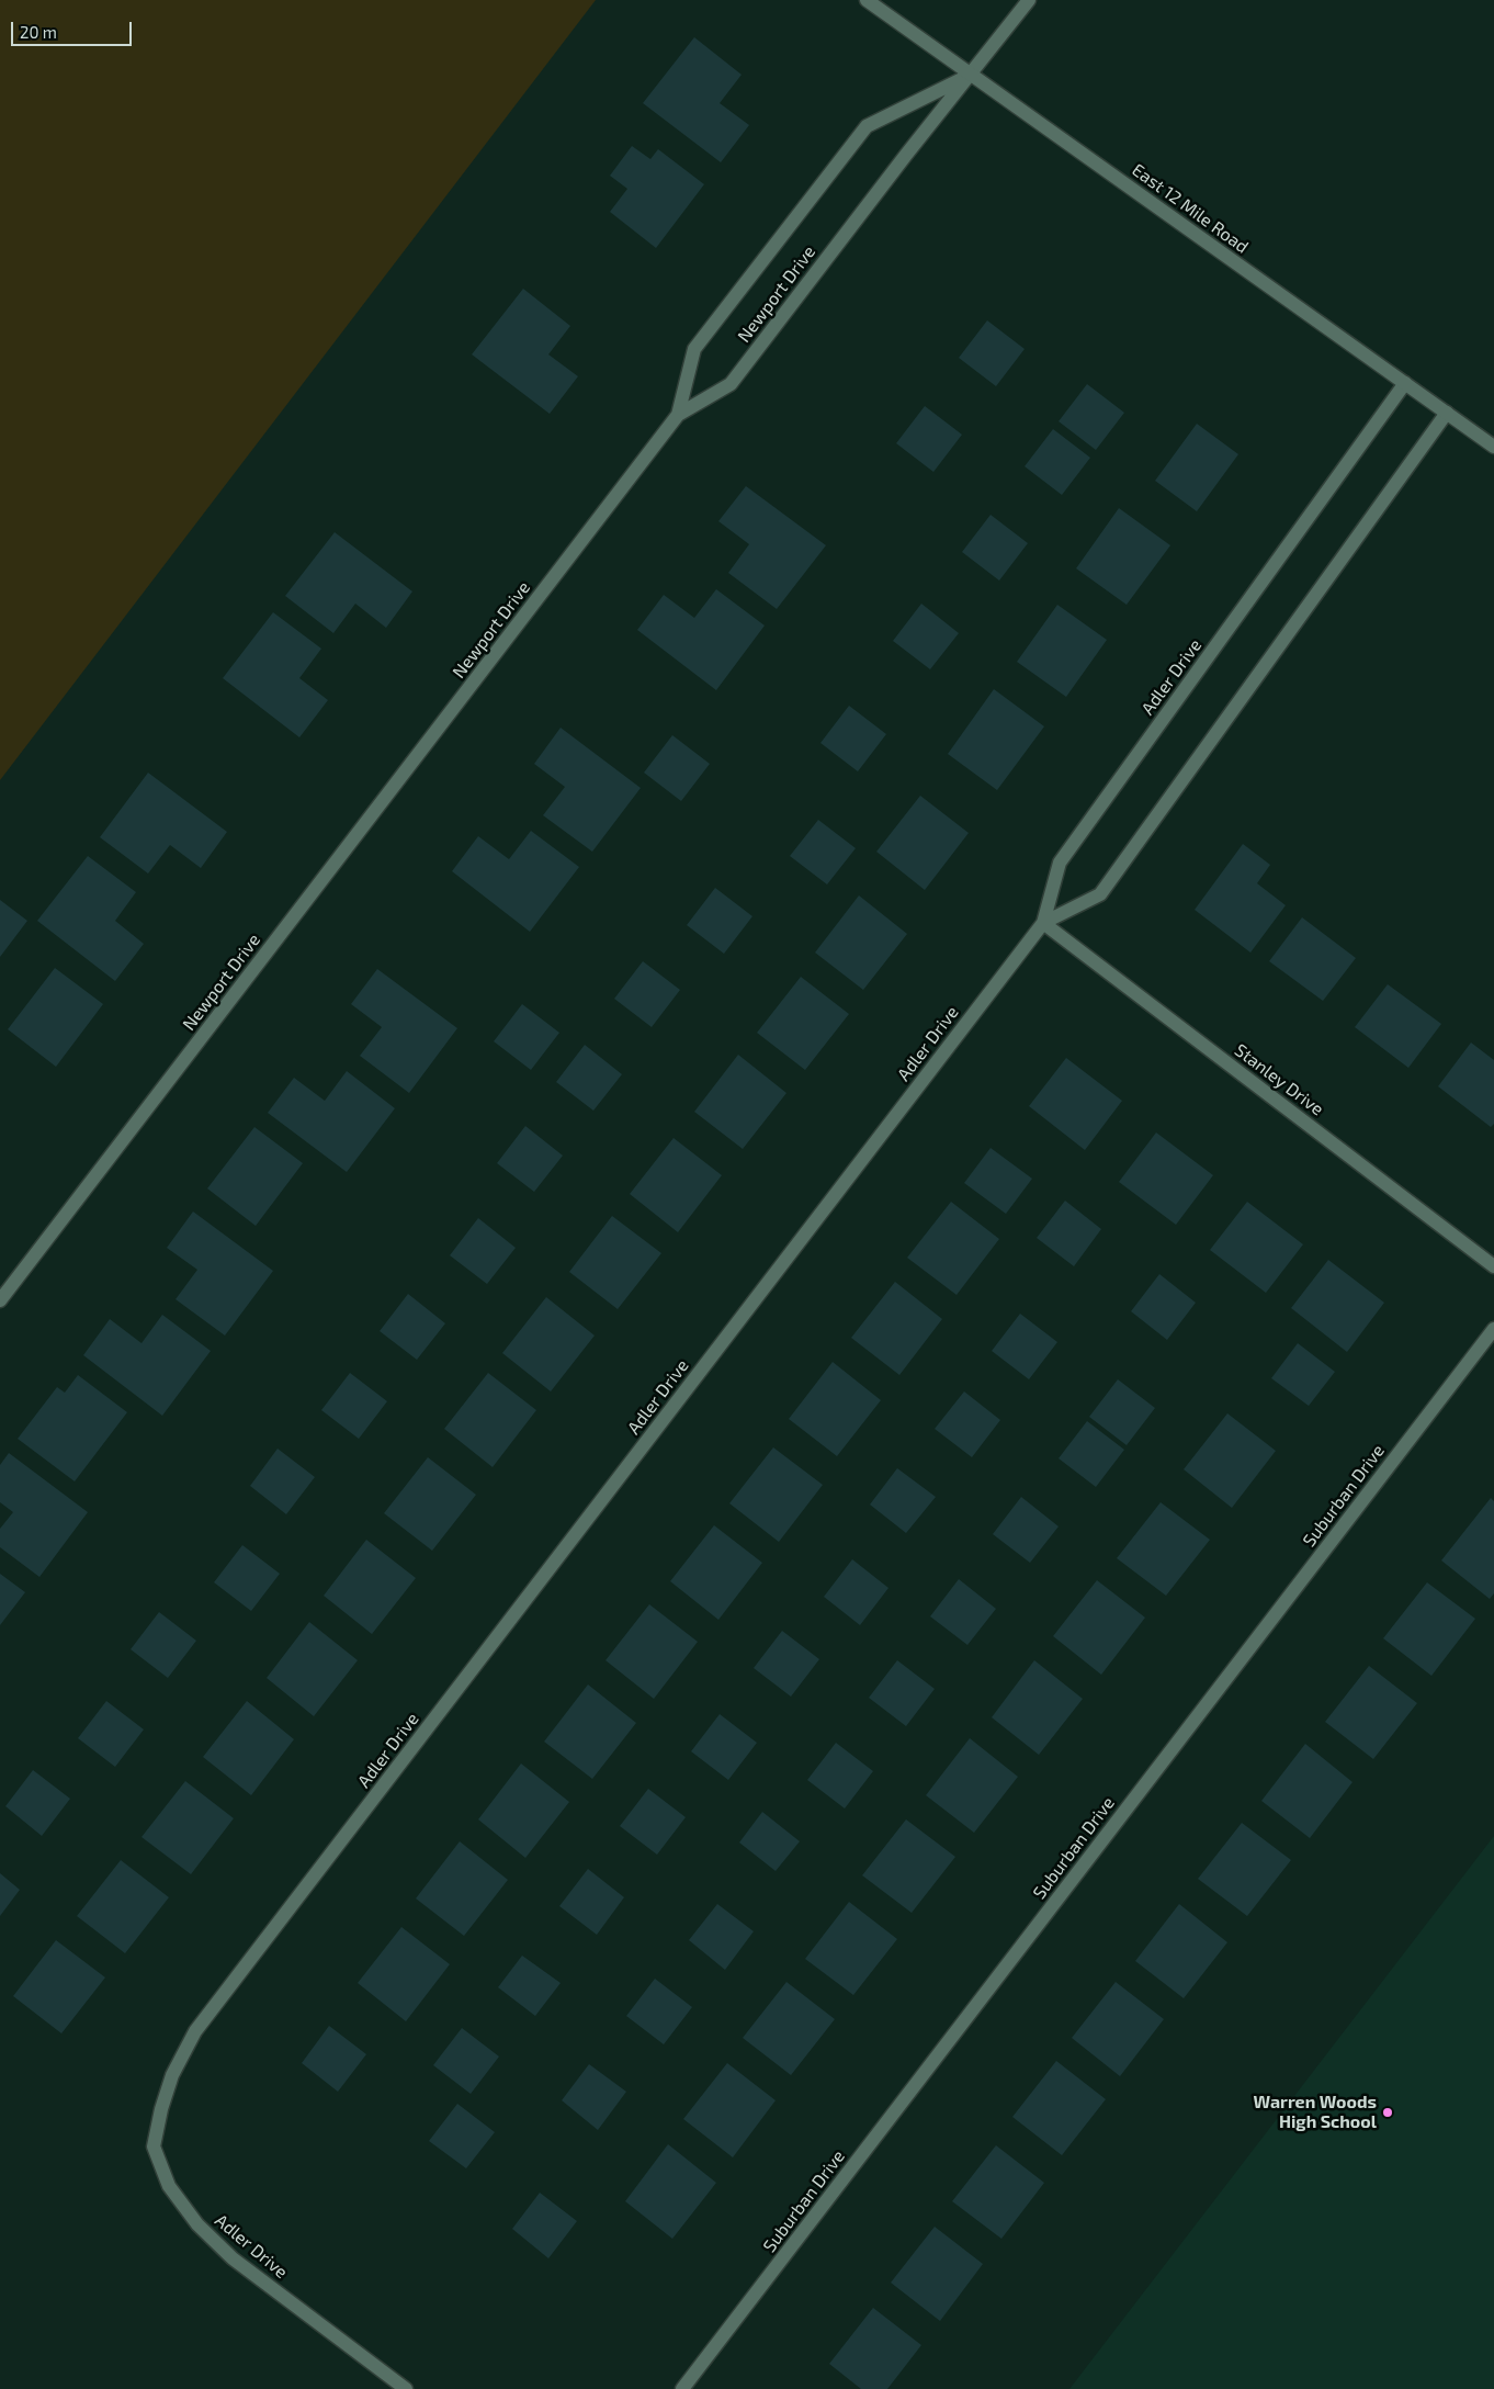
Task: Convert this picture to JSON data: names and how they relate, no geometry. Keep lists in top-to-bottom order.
{
  "streets": {
    "street": [
      "East 12 Mile Road",
      "Newport Drive",
      "Adler Drive",
      "Stanley Drive",
      "Suburban Drive"
    ]
  },
  "crossings": [
    ["East 12 Mile Road", "Newport Drive"],
    ["East 12 Mile Road", "Adler Drive"],
    ["Adler Drive", "Stanley Drive"]
  ],
  "places": ["Warren Woods High School"],
  "scale_bar": "20 m"
}
